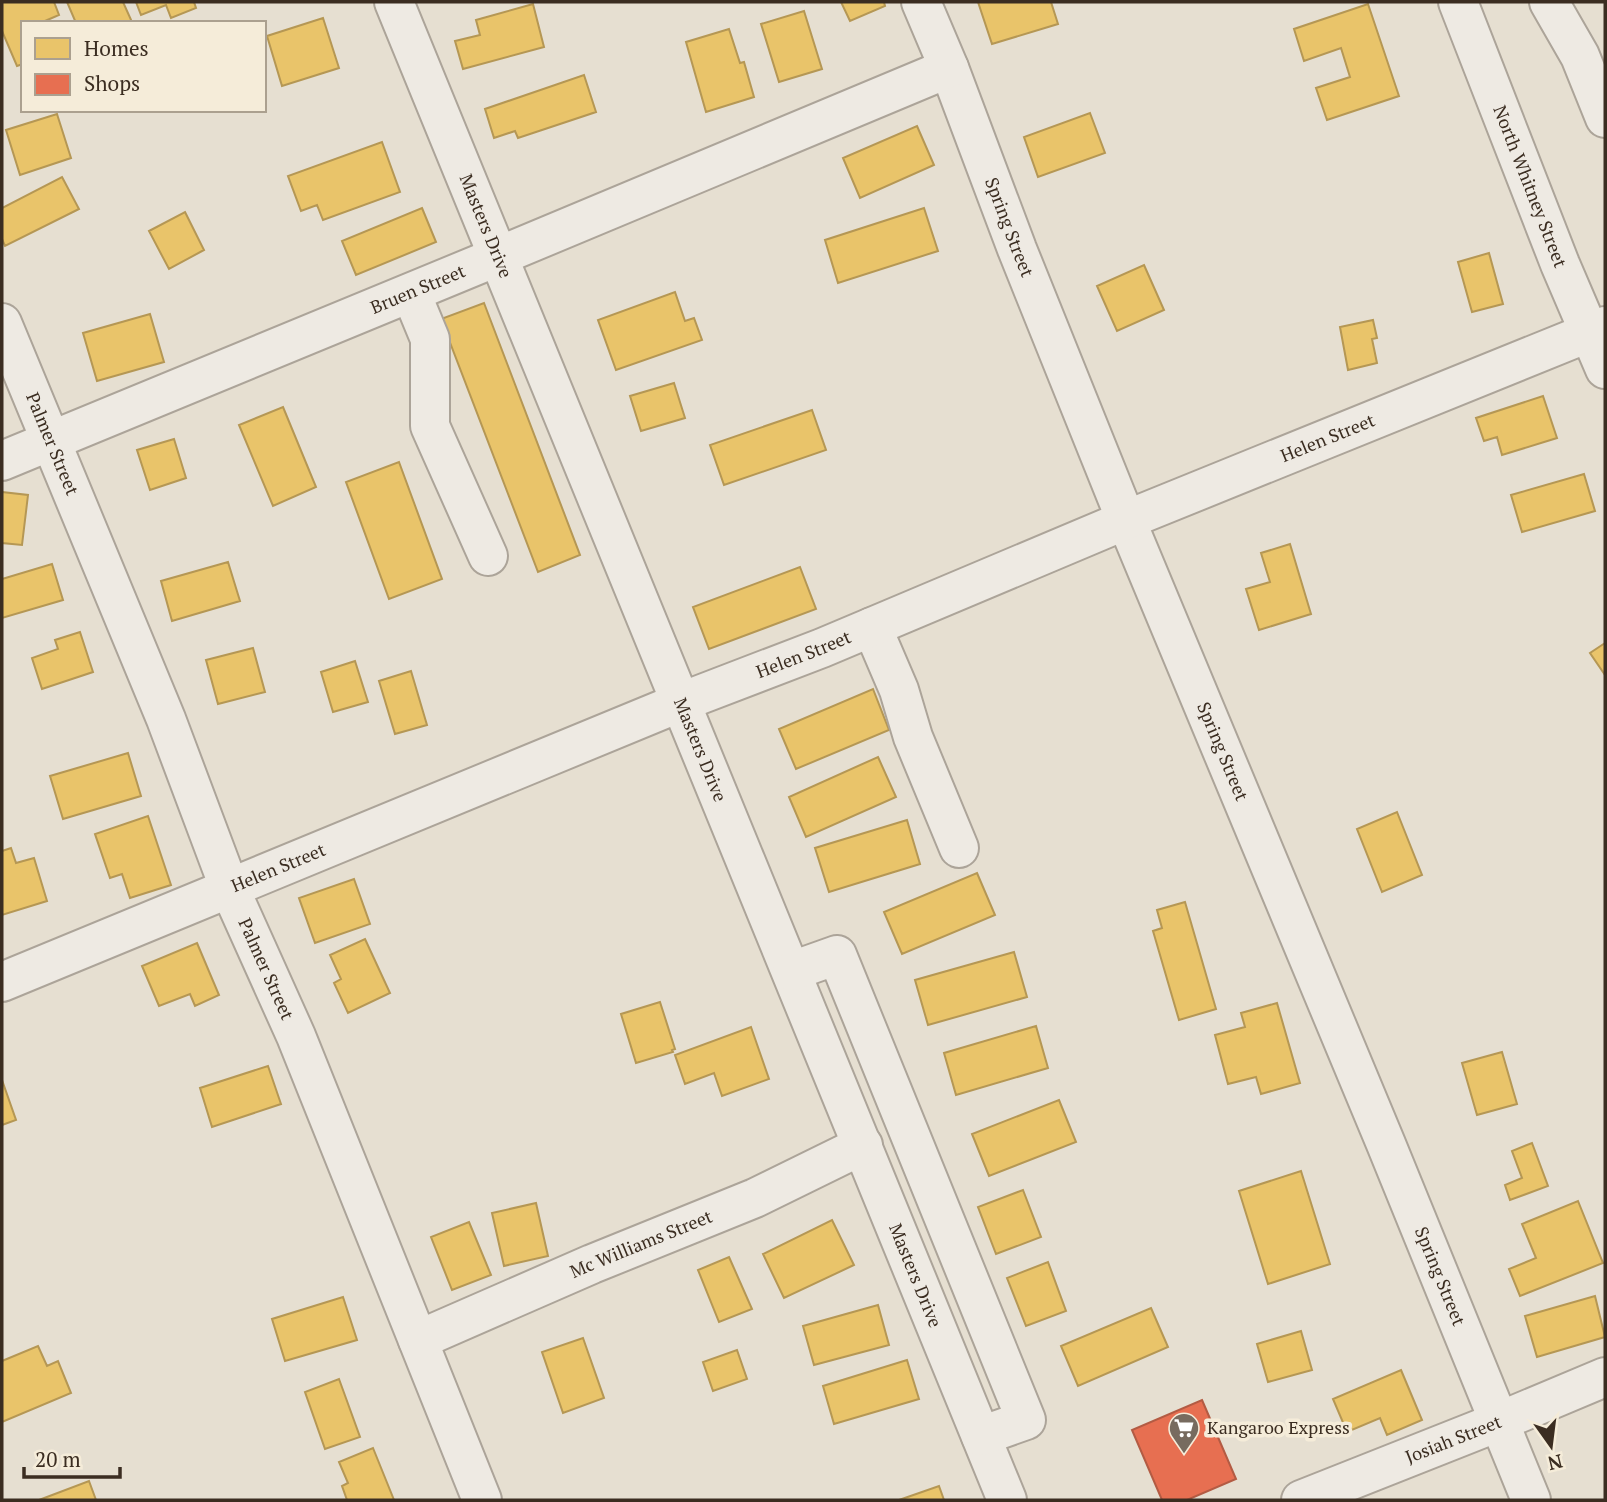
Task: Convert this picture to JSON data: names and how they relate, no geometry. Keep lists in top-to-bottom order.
{
  "streets": {
    "street": [
      "North Whitney Street",
      "Masters Drive",
      "Spring Street",
      "Bruen Street",
      "Helen Street",
      "Palmer Street",
      "Mc Williams Street",
      "Josiah Street"
    ]
  },
  "crossings": [
    ["North Whitney Street", "Helen Street"],
    ["Masters Drive", "Bruen Street"],
    ["Masters Drive", "Helen Street"],
    ["Masters Drive", "Mc Williams Street"],
    ["Spring Street", "Bruen Street"],
    ["Spring Street", "Helen Street"],
    ["Spring Street", "Josiah Street"],
    ["Bruen Street", "Palmer Street"],
    ["Helen Street", "Palmer Street"],
    ["Palmer Street", "Mc Williams Street"]
  ],
  "places": {
    "supermarket": ["Kangaroo Express"]
  },
  "legend": ["Homes", "Shops"],
  "scale_bar": "20 m",
  "north": "bottom"
}
